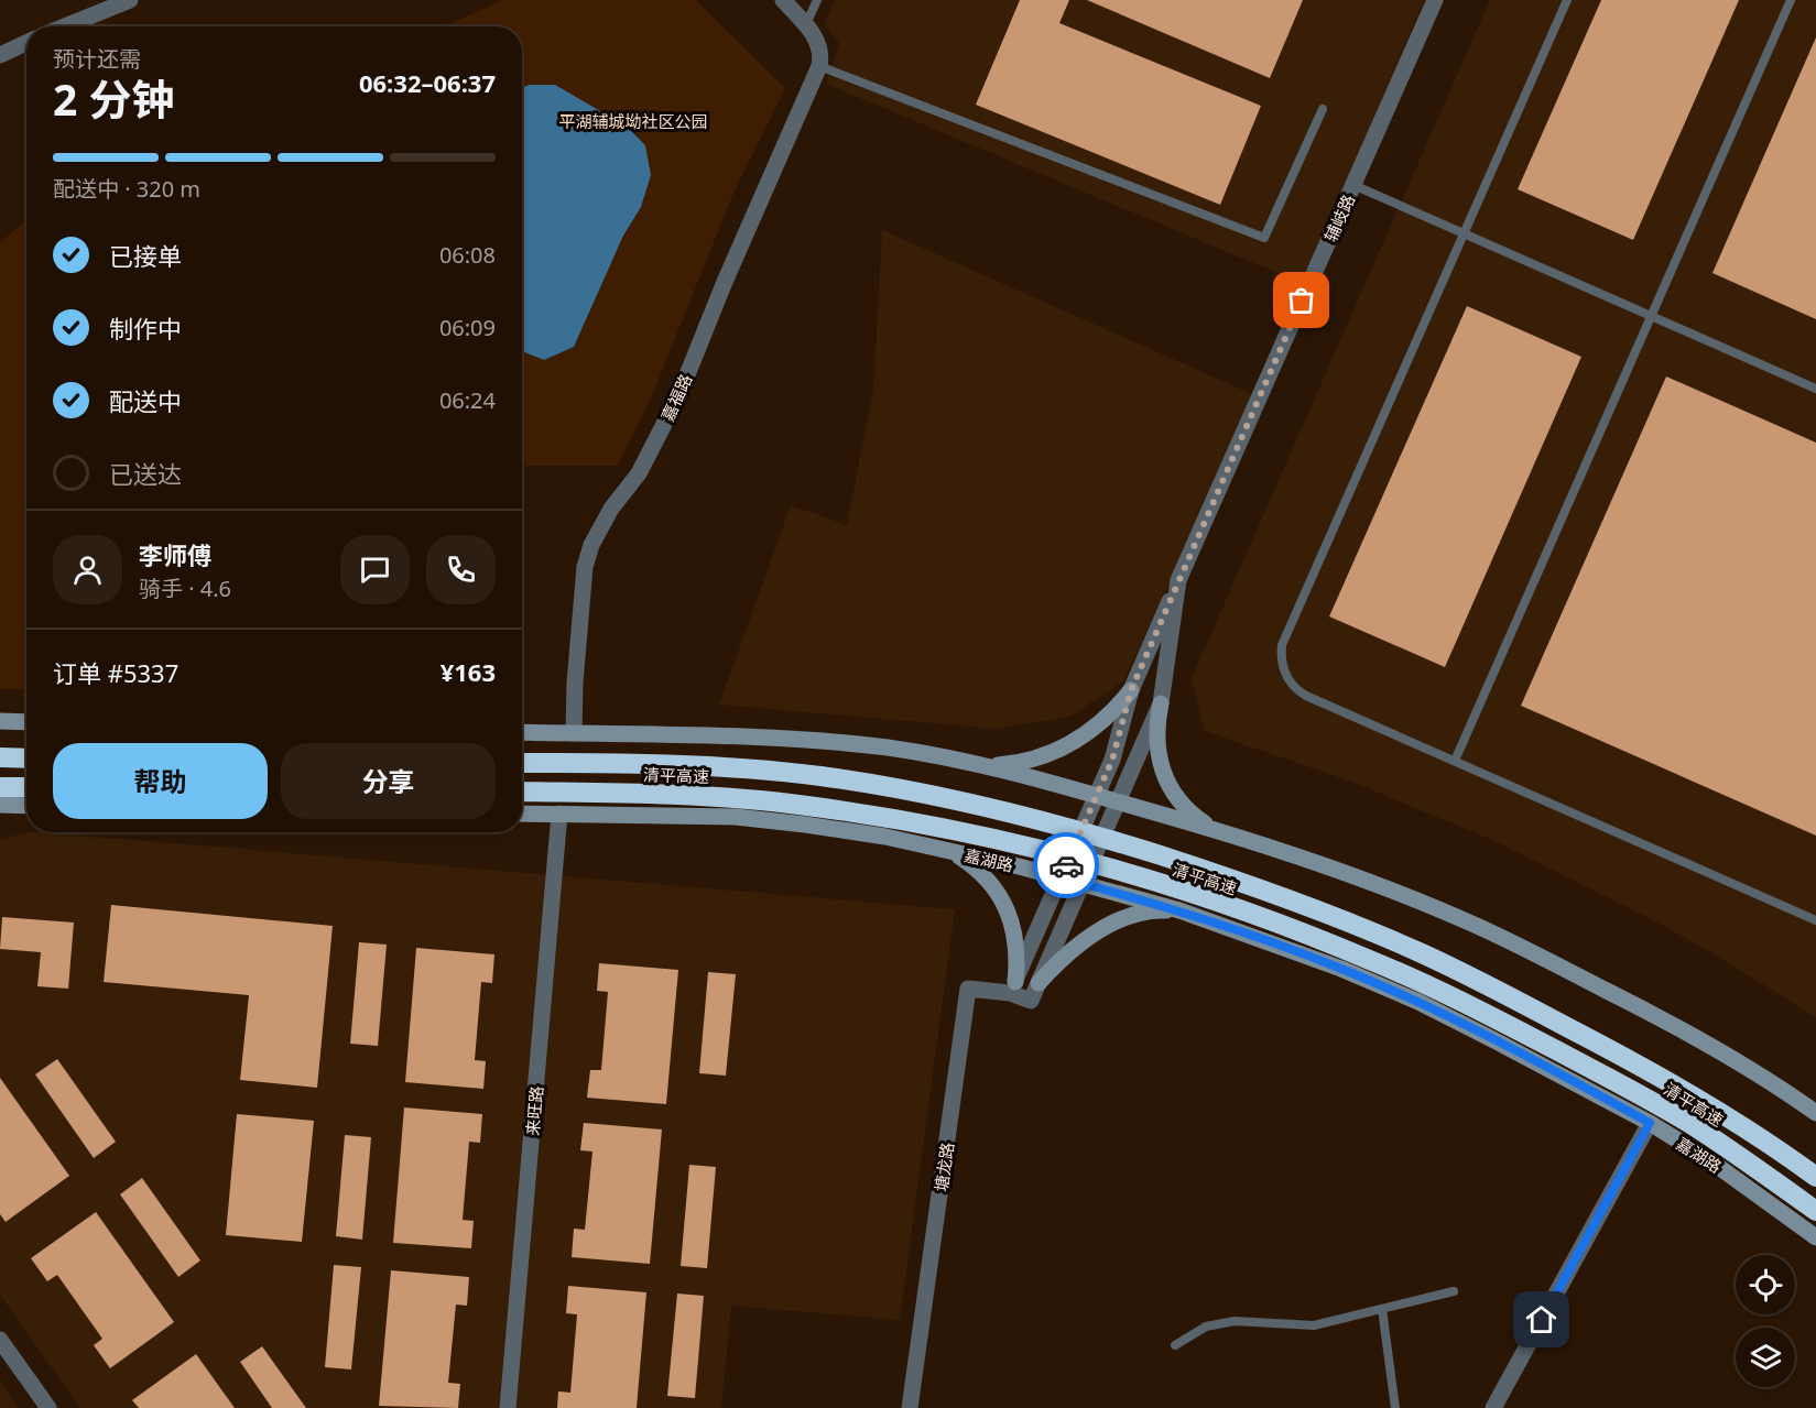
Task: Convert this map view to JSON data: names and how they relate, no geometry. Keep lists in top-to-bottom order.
{
  "streets": {
    "highway": ["清平高速"],
    "main road": ["嘉湖路"],
    "street": [
      "辅岐路",
      "嘉福路",
      "来旺路",
      "塘龙路"
    ]
  },
  "crossings": [
    ["辅岐路", "嘉湖路"],
    ["辅岐路", "塘龙路"],
    ["嘉湖路", "来旺路"]
  ],
  "parks": ["平湖辅城坳社区公园"],
  "page": {
    "heading": ["2 分钟", "预计还需", "06:32–06:37"],
    "panel": [
      "李师傅",
      "骑手 · 4.6",
      "订单 #5337",
      "¥163"
    ],
    "bar": "配送中 · 320 m",
    "list": [
      ["已接单", "06:08"],
      ["制作中", "06:09"],
      ["配送中", "06:24"],
      "已送达"
    ],
    "buttons": ["帮助", "分享"]
  }
}
